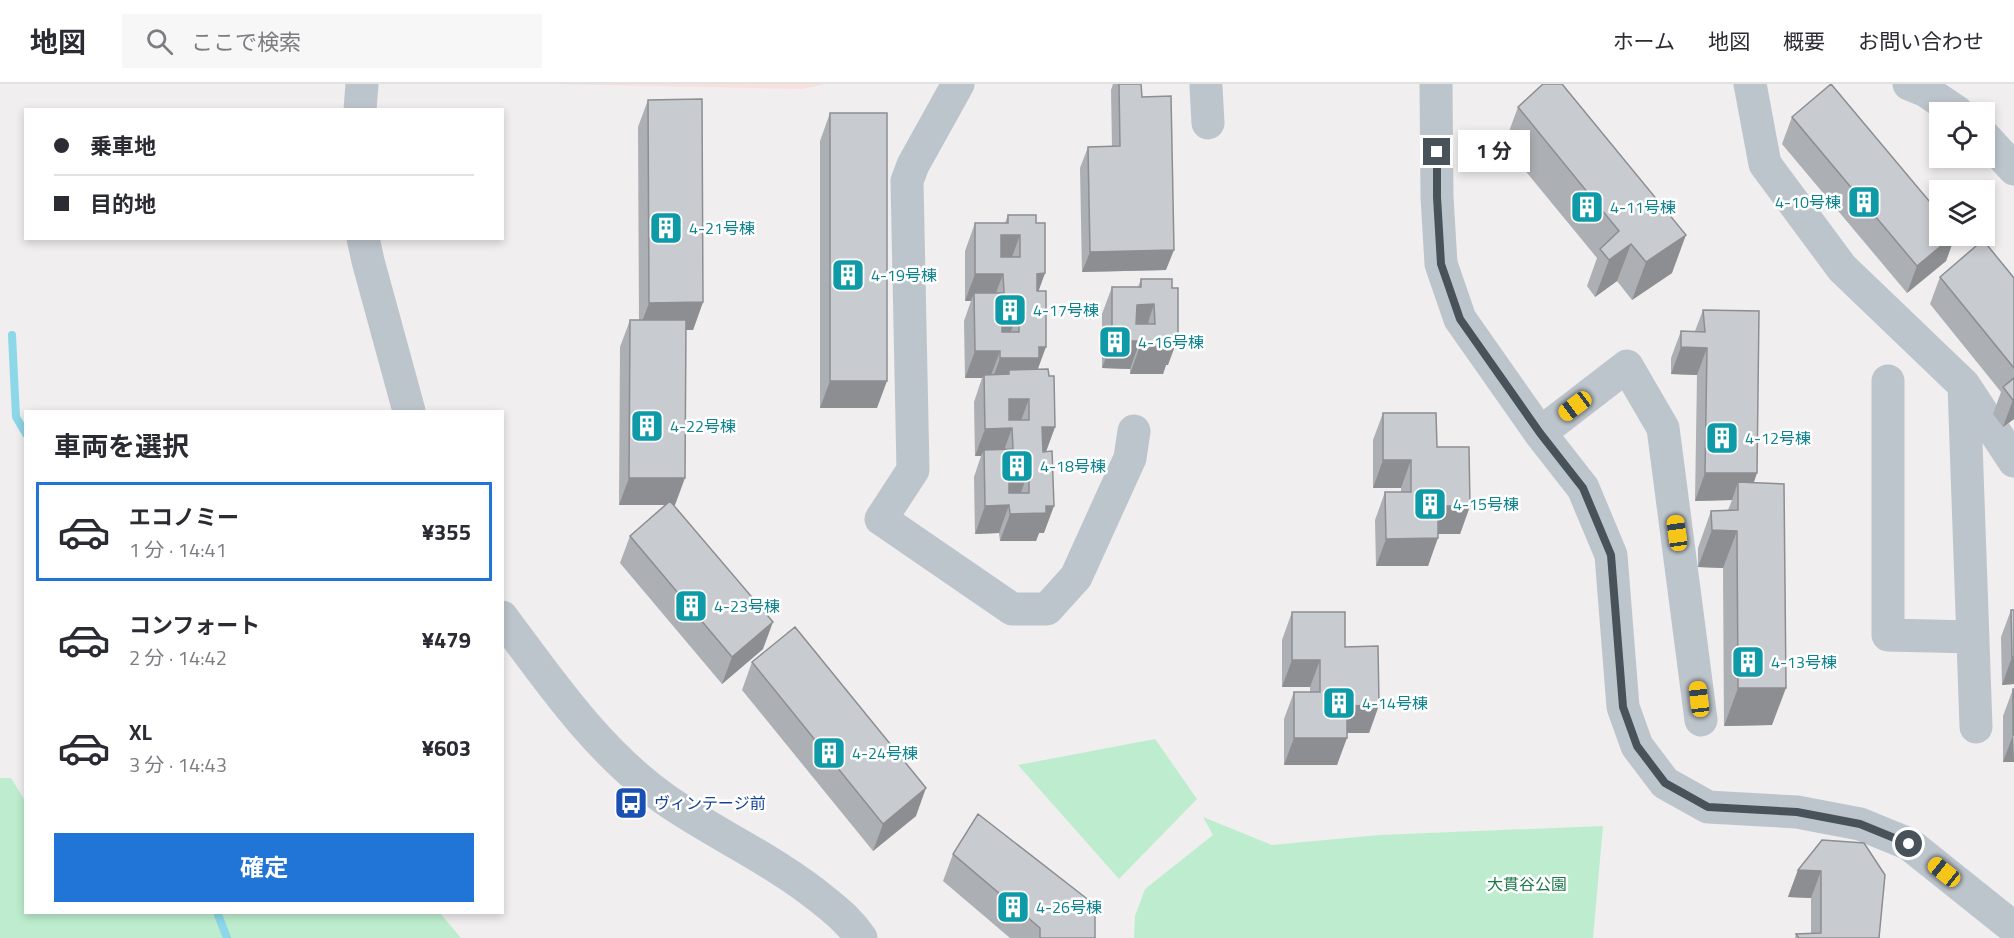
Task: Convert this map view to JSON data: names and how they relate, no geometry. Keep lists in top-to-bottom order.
{
  "parks": ["大貫谷公園"],
  "places": {
    "building": [
      "4-10号棟",
      "4-11号棟",
      "4-21号棟",
      "4-19号棟",
      "4-17号棟",
      "4-16号棟",
      "4-22号棟",
      "4-12号棟",
      "4-18号棟",
      "4-15号棟",
      "4-23号棟",
      "4-13号棟",
      "4-14号棟",
      "4-24号棟",
      "4-26号棟"
    ],
    "bus stop": ["ヴィンテージ前"]
  },
  "page": {
    "header": "地図",
    "search": "ここで検索",
    "nav": [
      "ホーム",
      "地図",
      "概要",
      "お問い合わせ"
    ],
    "banner": ["乗車地", "目的地"],
    "bubble": "1 分",
    "heading": "車両を選択",
    "list": [
      {
        "name": "エコノミー",
        "note": "1 分 · 14:41",
        "value": "¥355"
      },
      {
        "name": "コンフォート",
        "note": "2 分 · 14:42",
        "value": "¥479"
      },
      {
        "name": "XL",
        "note": "3 分 · 14:43",
        "value": "¥603"
      }
    ],
    "buttons": "確定"
  }
}
